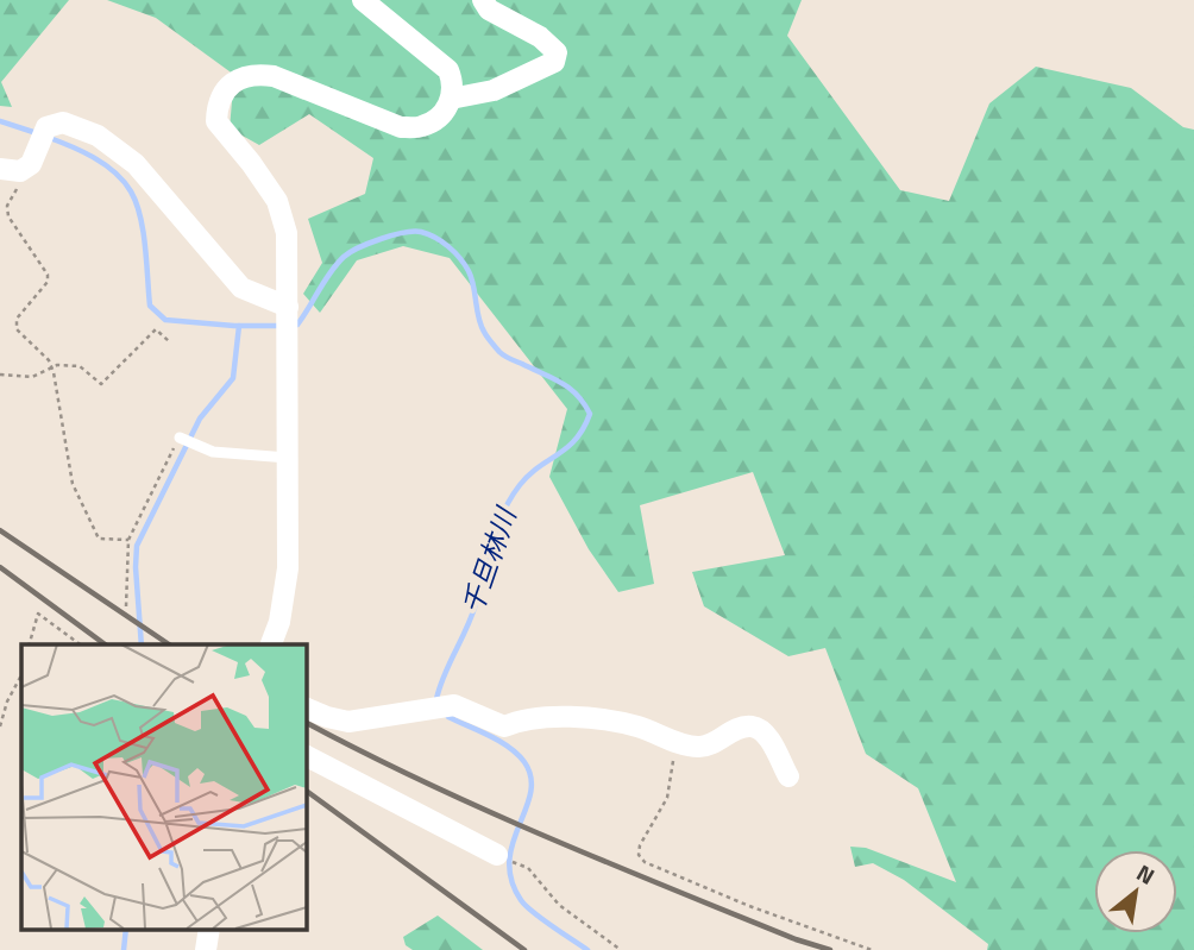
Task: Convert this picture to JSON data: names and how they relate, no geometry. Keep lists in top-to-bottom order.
{
  "water": ["千旦林川"],
  "north": "top right"
}
